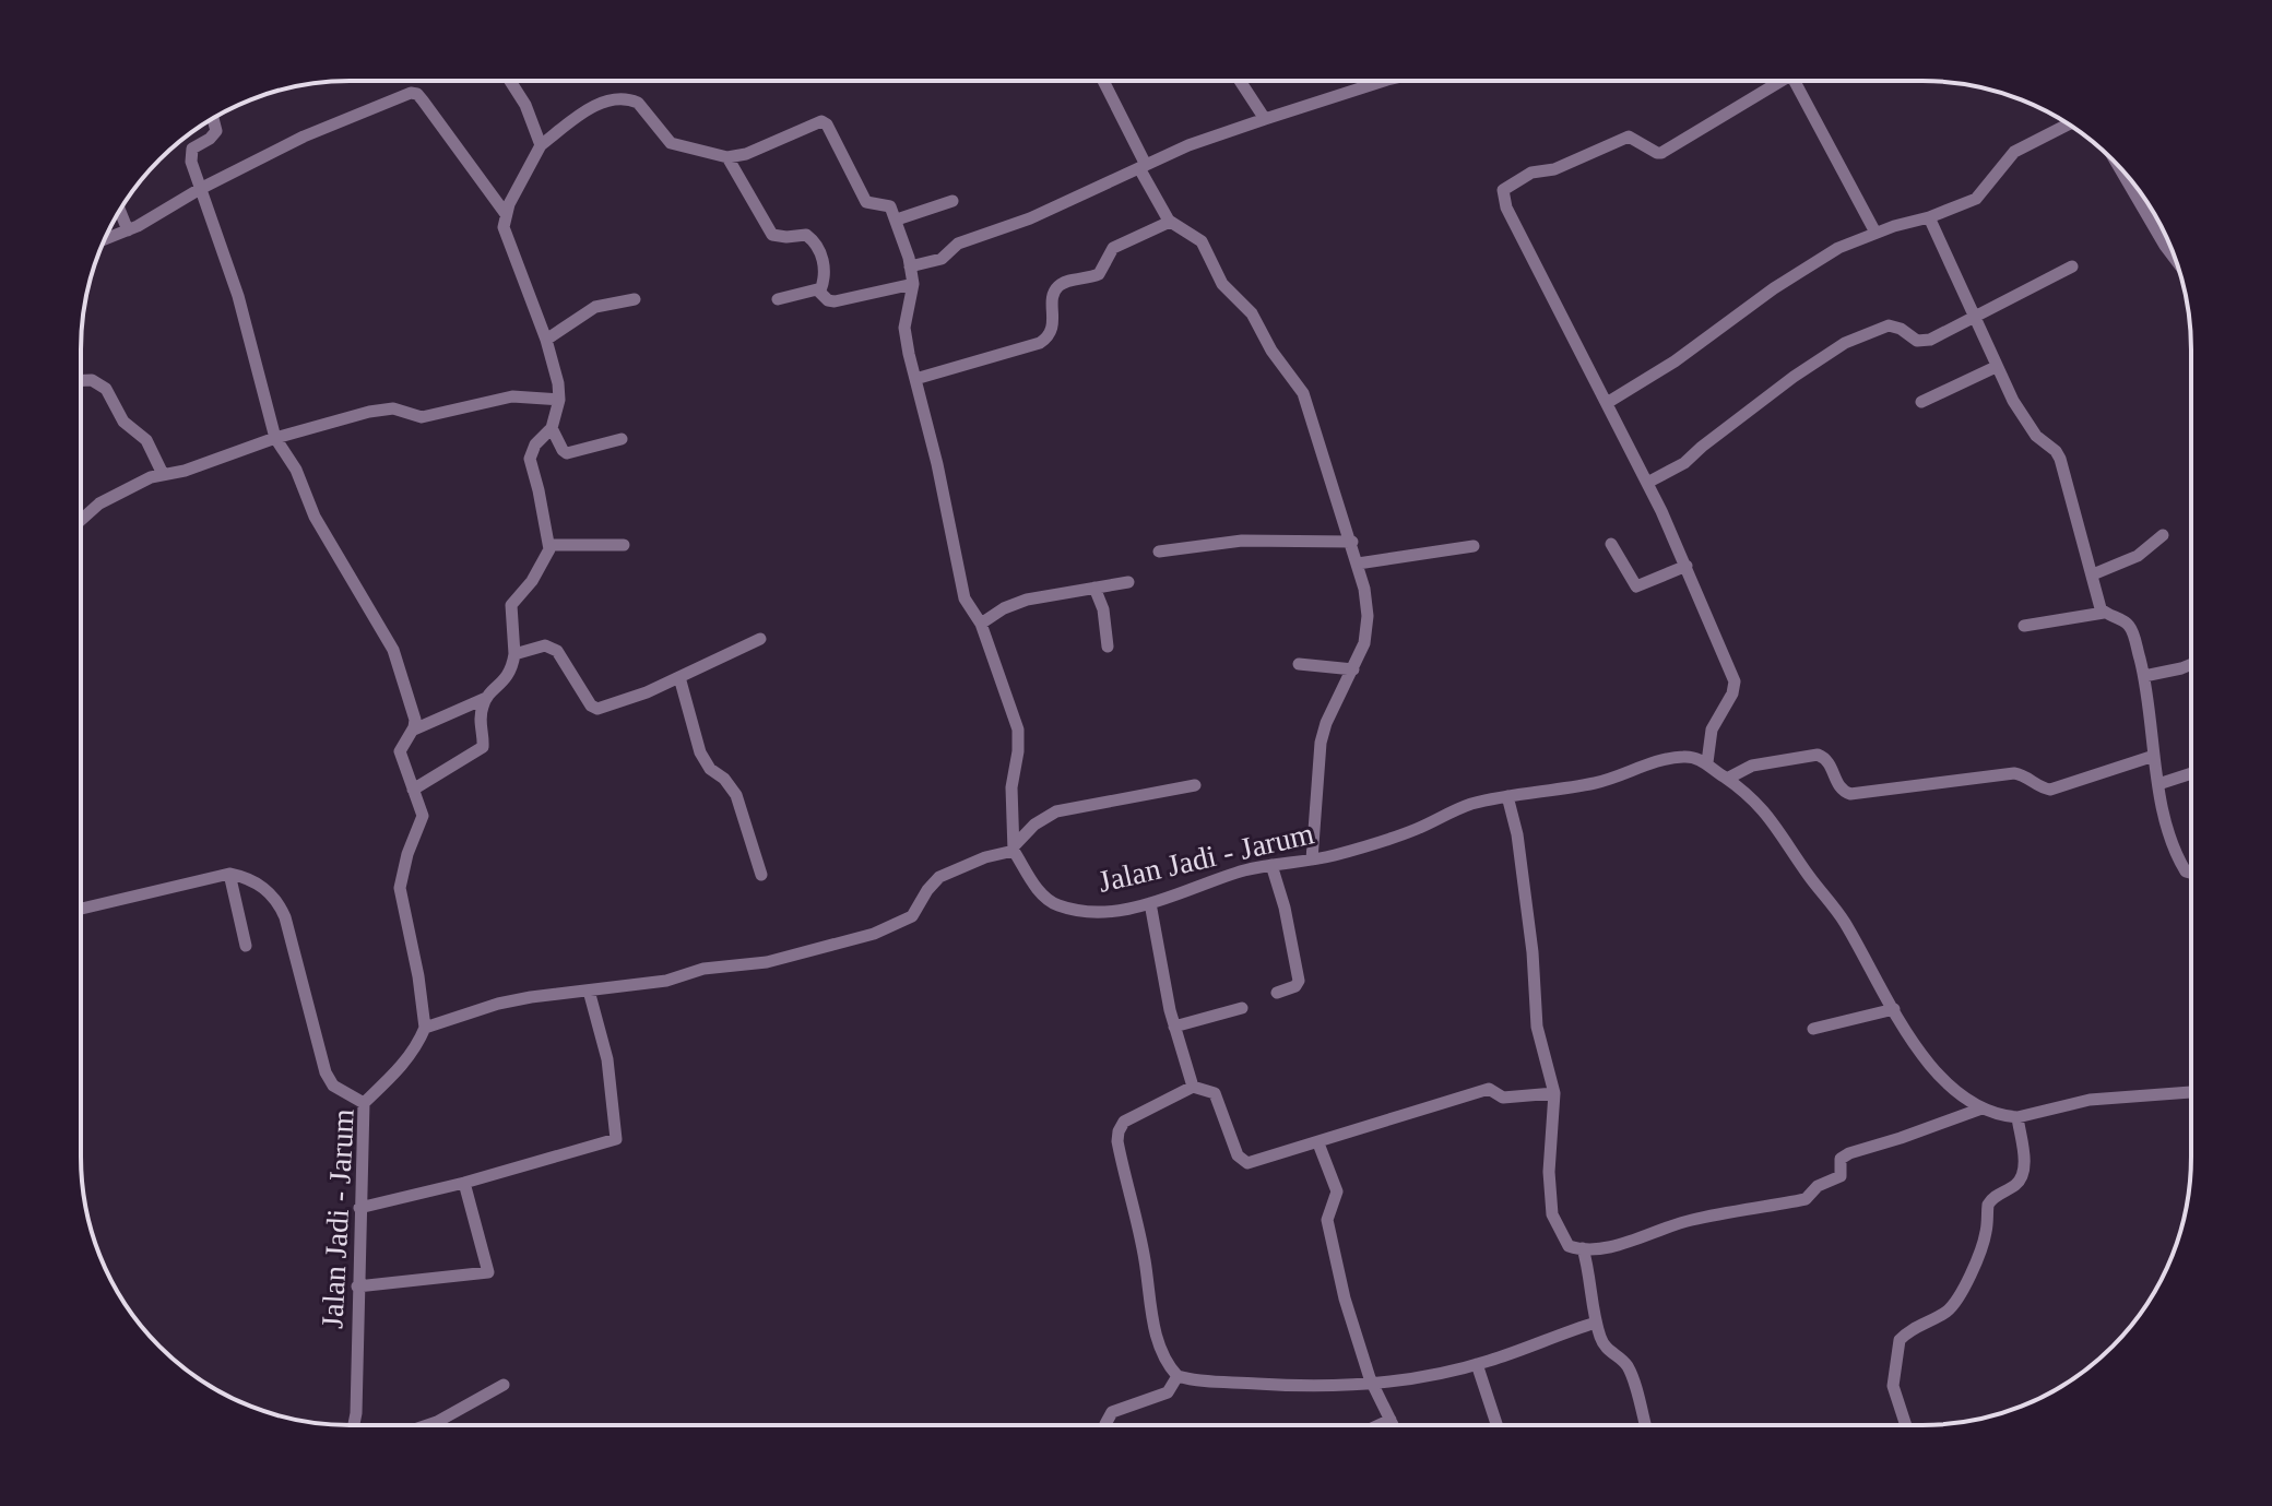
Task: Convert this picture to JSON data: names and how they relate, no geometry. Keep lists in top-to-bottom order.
{
  "streets": {
    "street": ["Jalan Jadi - Jarum"]
  }
}
